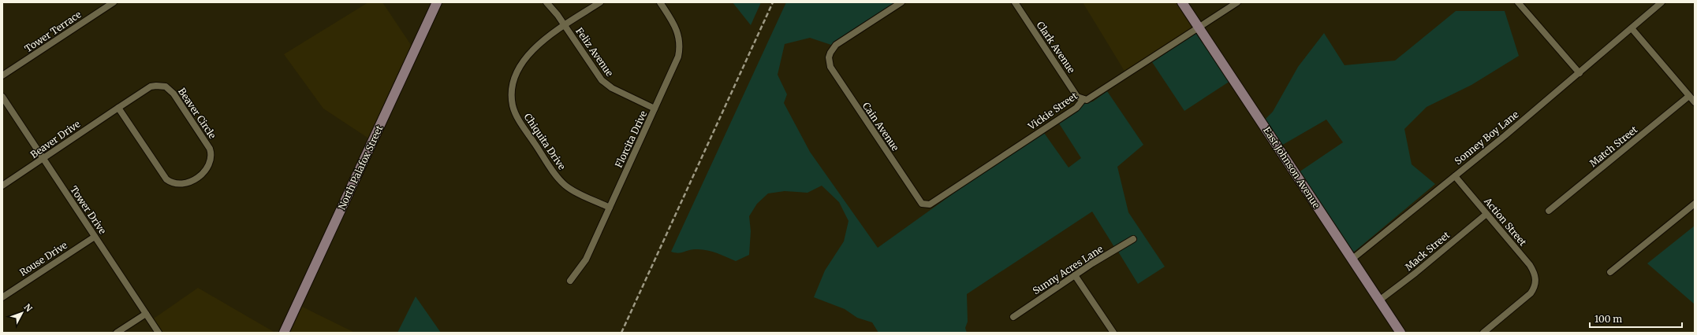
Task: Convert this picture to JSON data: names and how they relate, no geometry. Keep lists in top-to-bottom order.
{
  "streets": {
    "main road": ["North Palafox Street", "East Johnson Avenue"],
    "street": [
      "Tower Terrace",
      "Clark Avenue",
      "Feliz Avenue",
      "Vickie Street",
      "Beaver Circle",
      "Cain Avenue",
      "Sonney Boy Lane",
      "Beaver Drive",
      "Florcita Drive",
      "Chiquita Drive",
      "Match Street",
      "Tower Drive",
      "Action Street",
      "Mack Street",
      "Rouse Drive",
      "Sunny Acres Lane"
    ]
  },
  "crossings": [
    ["Clark Avenue", "Vickie Street"],
    ["Feliz Avenue", "Florcita Drive"],
    ["Feliz Avenue", "Chiquita Drive"],
    ["Vickie Street", "Cain Avenue"],
    ["Vickie Street", "East Johnson Avenue"],
    ["Beaver Circle", "Beaver Drive"],
    ["Sonney Boy Lane", "East Johnson Avenue"],
    ["Sonney Boy Lane", "Action Street"],
    ["Beaver Drive", "Tower Drive"],
    ["Florcita Drive", "Chiquita Drive"],
    ["East Johnson Avenue", "Mack Street"],
    ["Tower Drive", "Rouse Drive"],
    ["Action Street", "Mack Street"]
  ],
  "scale_bar": "100 m",
  "north": "top right"
}
